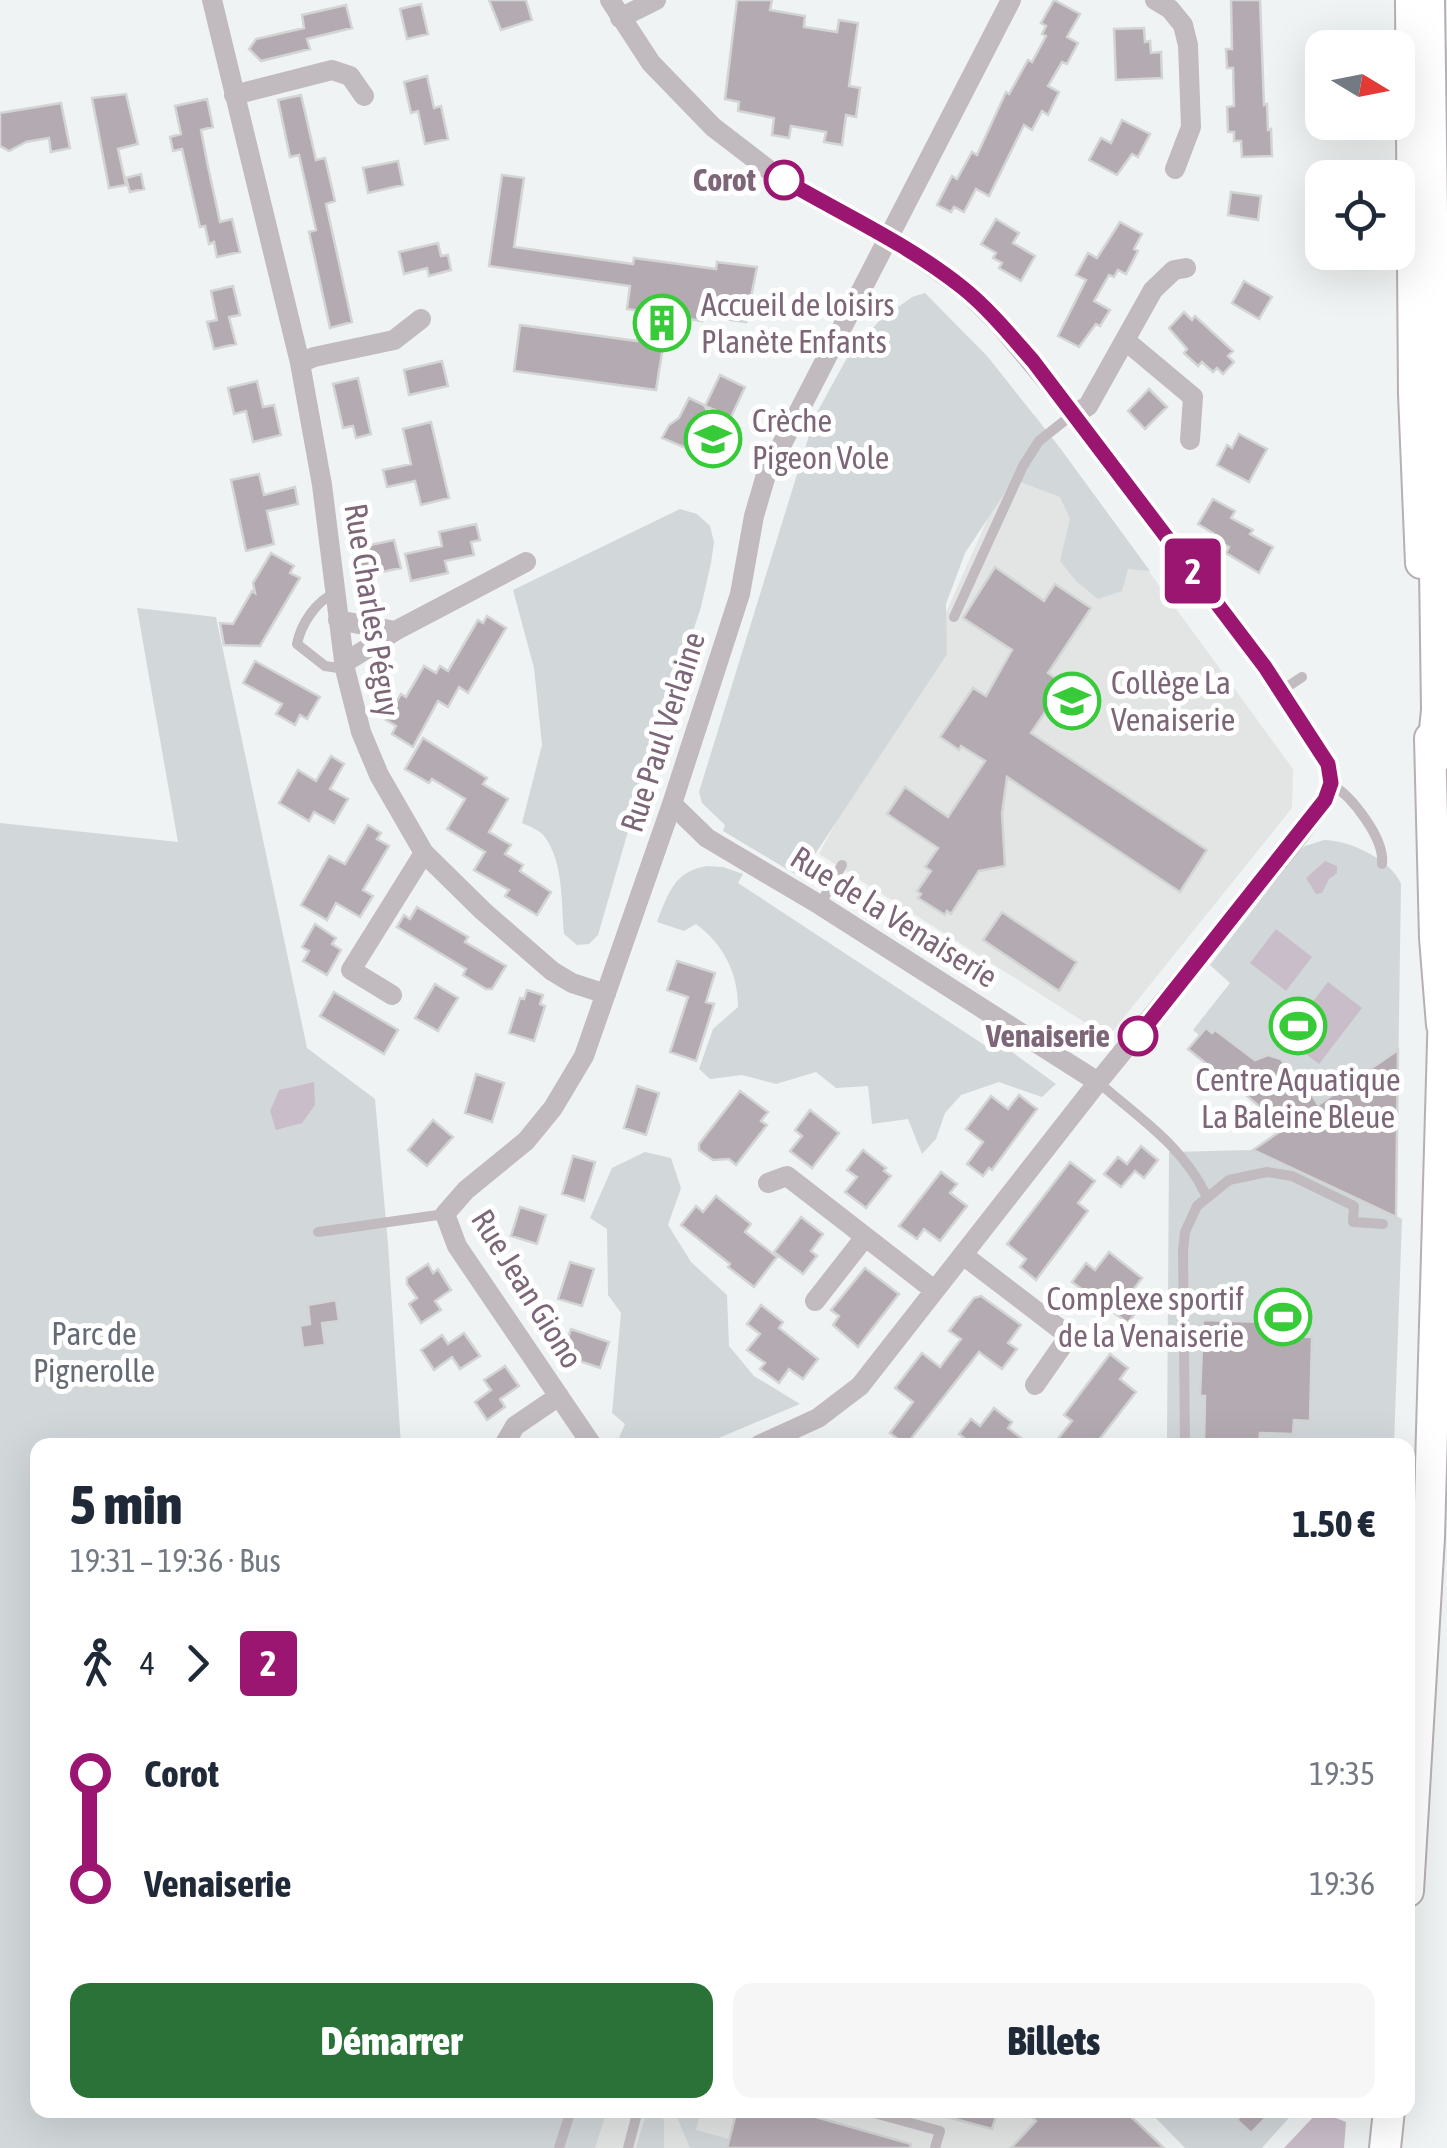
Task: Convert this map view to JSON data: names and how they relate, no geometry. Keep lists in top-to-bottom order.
{
  "streets": {
    "street": [
      "Rue Charles Péguy",
      "Rue Paul Verlaine",
      "Rue de la Venaiserie",
      "Rue Jean Giono"
    ]
  },
  "crossings": [
    ["Rue Charles Péguy", "Rue Paul Verlaine"],
    ["Rue Paul Verlaine", "Rue de la Venaiserie"],
    ["Rue Paul Verlaine", "Rue Jean Giono"]
  ],
  "parks": ["Parc de Pignerolle"],
  "places": {
    "other": ["Corot", "Venaiserie"],
    "building": ["Accueil de loisirs Planète Enfants"],
    "school or university": ["Crèche Pigeon Vole", "Collège La Venaiserie"],
    "sports": ["Centre Aquatique La Baleine Bleue", "Complexe sportif de la Venaiserie"]
  },
  "lines": ["bus line 2"],
  "north": "right",
  "page": {
    "on_map": "2",
    "heading": ["5 min", "19:31 – 19:36 · Bus", "1.50 €"],
    "legs": ["4", "2"],
    "list": [
      {
        "name": "Corot",
        "value": "19:35"
      },
      {
        "name": "Venaiserie",
        "value": "19:36"
      }
    ],
    "buttons": ["Démarrer", "Billets"]
  }
}
